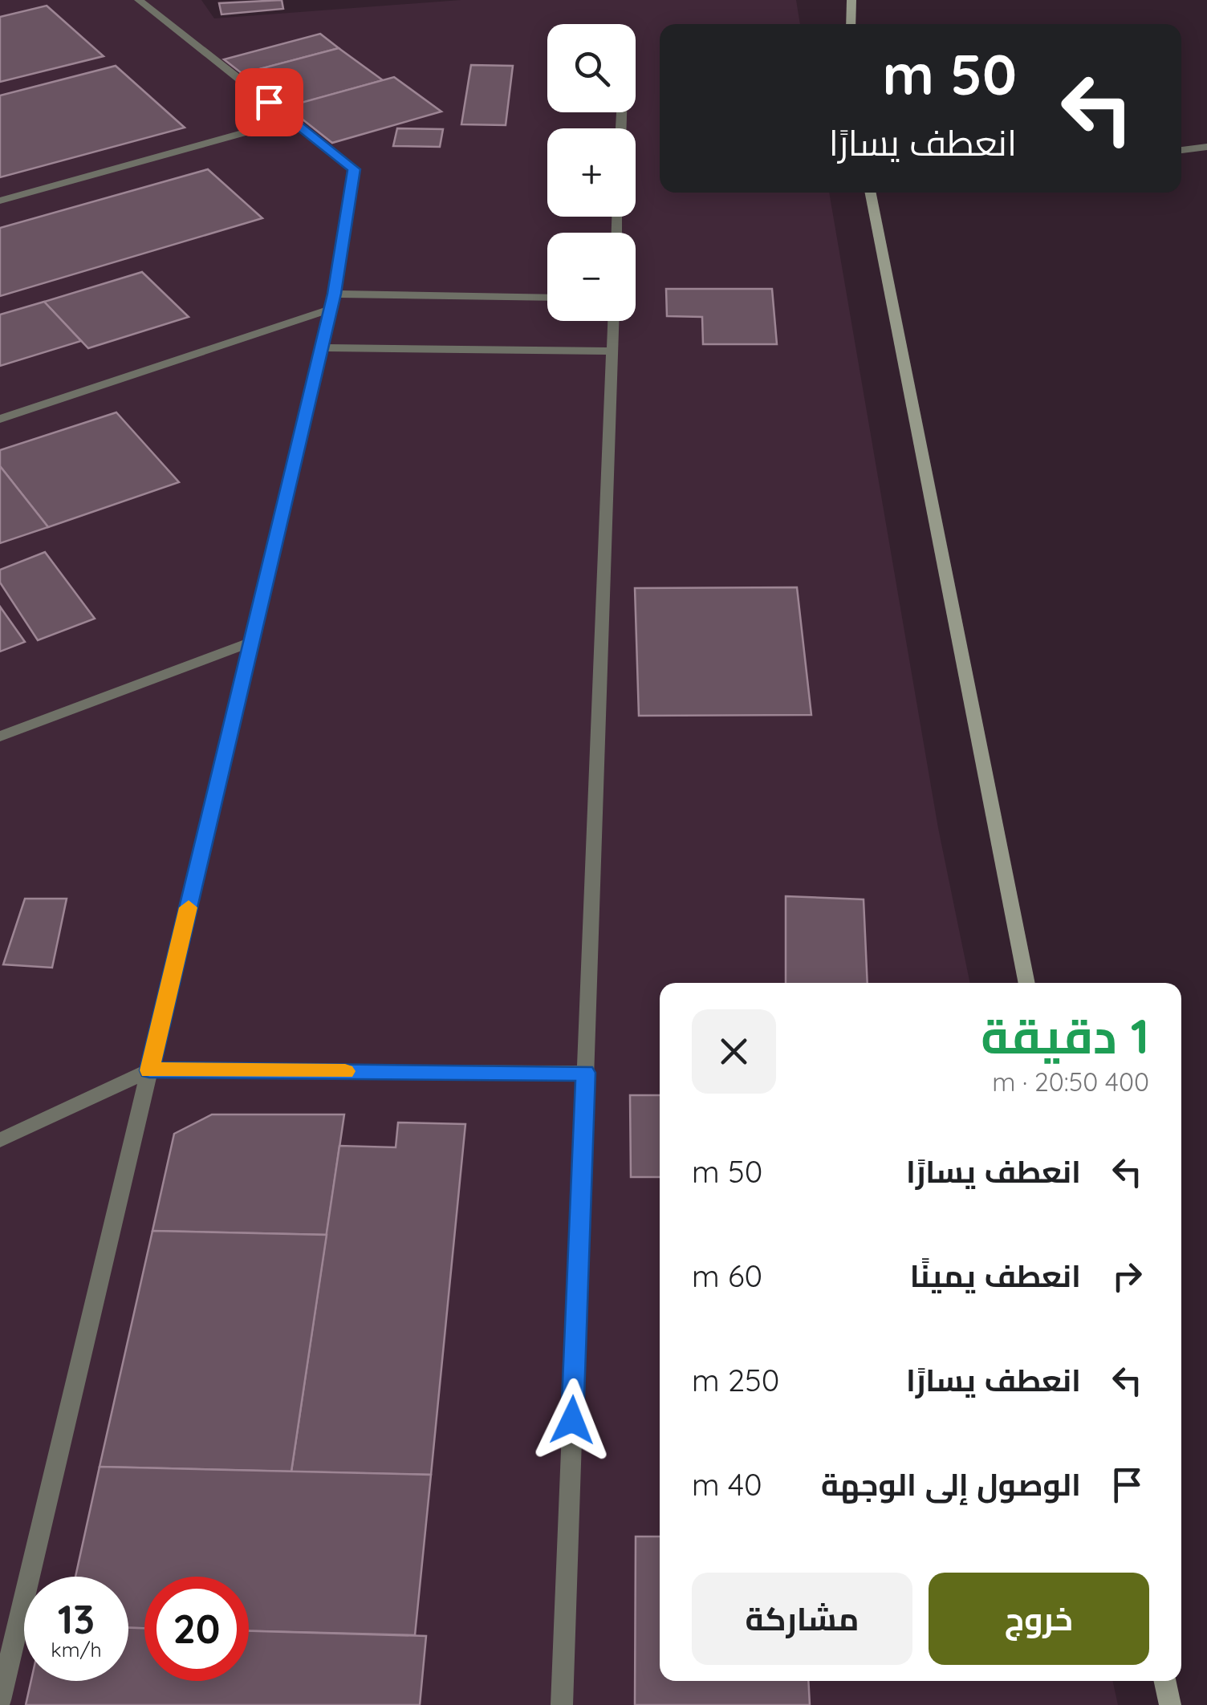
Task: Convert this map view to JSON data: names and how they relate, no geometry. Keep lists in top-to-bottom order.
{
  "page": {
    "map_buttons": ["+", "−"],
    "turn": ["50 m", "انعطف يسارًا"],
    "heading": ["1 دقيقة", "400 m · 20:50"],
    "list": [
      {
        "name": "انعطف يسارًا",
        "value": "50 m"
      },
      {
        "name": "انعطف يمينًا",
        "value": "60 m"
      },
      {
        "name": "انعطف يسارًا",
        "value": "250 m"
      },
      {
        "name": "الوصول إلى الوجهة",
        "value": "40 m"
      }
    ],
    "buttons": ["خروج", "مشاركة"],
    "speed": "13 km/h",
    "limit": "20"
  }
}
